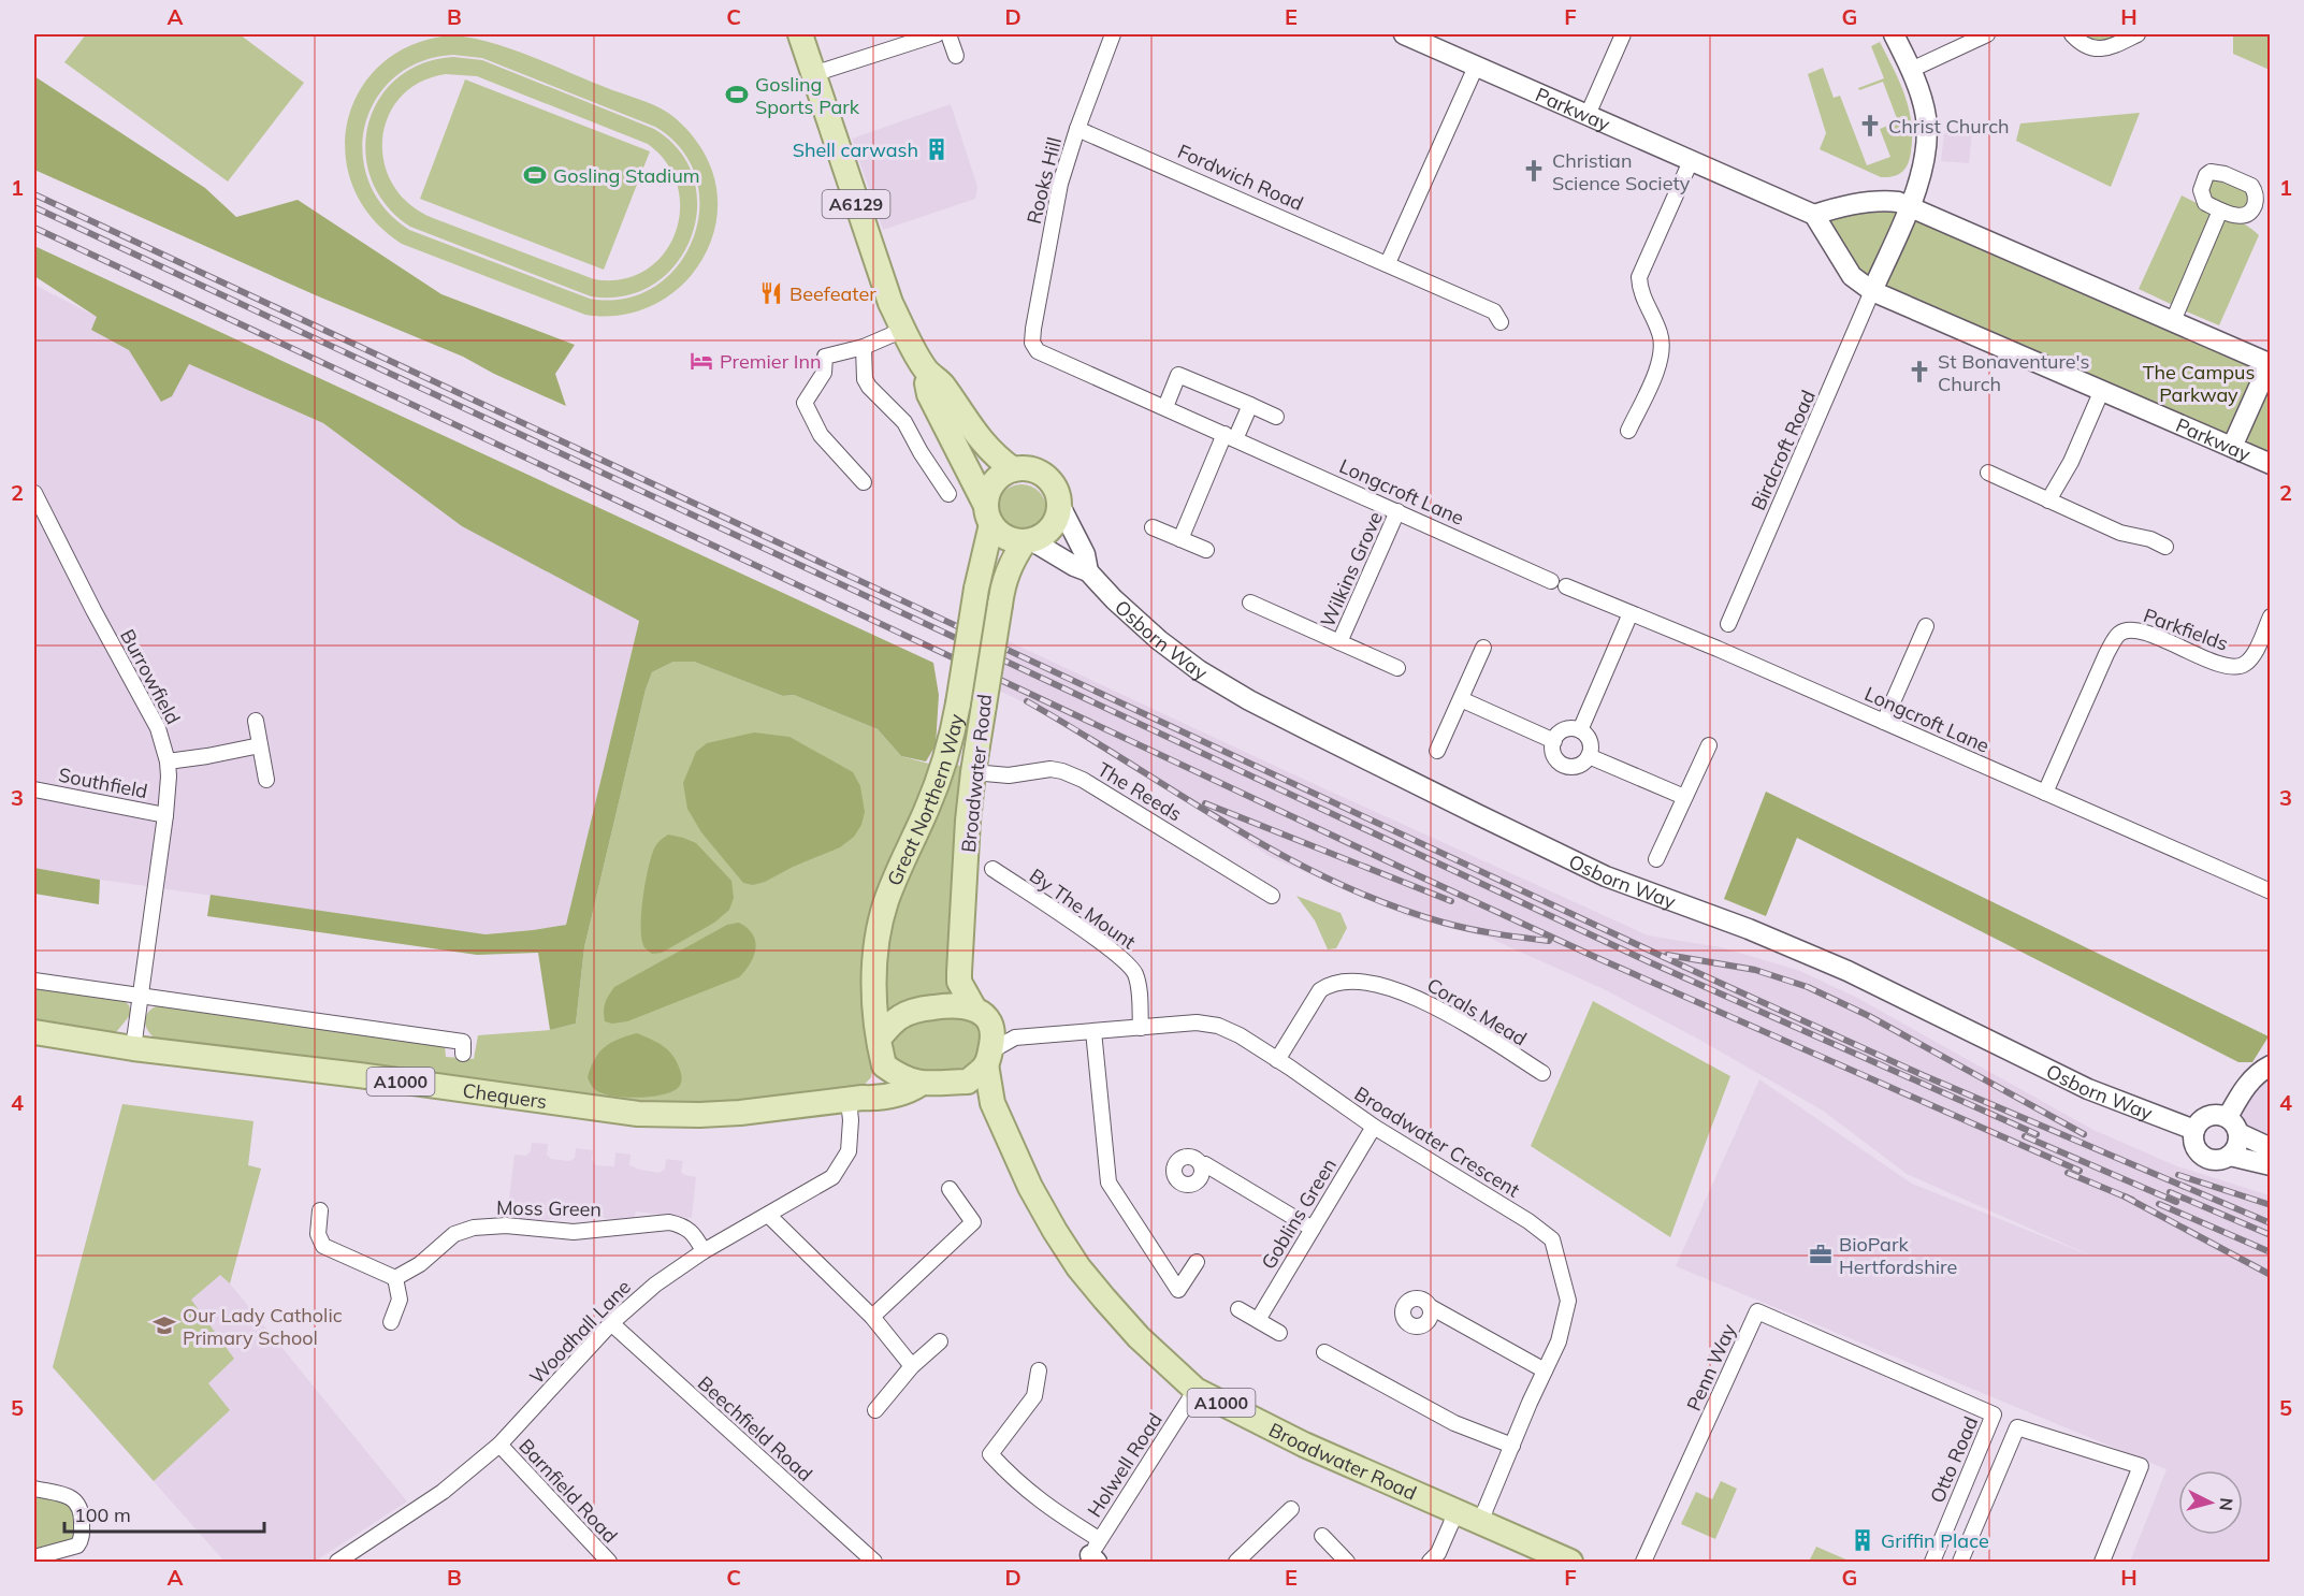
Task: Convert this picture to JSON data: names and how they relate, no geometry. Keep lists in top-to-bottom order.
{
  "streets": {
    "main road": [
      "A6129",
      "Broadwater Road",
      "Great Northern Way",
      "A1000",
      "Chequers"
    ],
    "street": [
      "Parkway",
      "Fordwich Road",
      "Rooks Hill",
      "Birdcroft Road",
      "Longcroft Lane",
      "Wilkins Grove",
      "Parkfields",
      "Osborn Way",
      "Burrowfield",
      "Southfield",
      "The Reeds",
      "By The Mount",
      "Corals Mead",
      "Broadwater Crescent",
      "Moss Green",
      "Goblins Green",
      "Woodhall Lane",
      "Penn Way",
      "Beechfield Road",
      "Otto Road",
      "Holwell Road",
      "Barnfield Road"
    ]
  },
  "crossings": [
    ["Parkway", "Birdcroft Road"],
    ["Fordwich Road", "Rooks Hill"],
    ["Rooks Hill", "Longcroft Lane"],
    ["A6129", "Osborn Way"],
    ["A6129", "Broadwater Road"],
    ["A6129", "Great Northern Way"],
    ["Longcroft Lane", "Wilkins Grove"],
    ["Longcroft Lane", "Parkfields"],
    ["Osborn Way", "Broadwater Road"],
    ["Osborn Way", "Great Northern Way"],
    ["Burrowfield", "Southfield"],
    ["Burrowfield", "Chequers"],
    ["Broadwater Road", "The Reeds"],
    ["Broadwater Road", "Great Northern Way"],
    ["Broadwater Road", "A1000"],
    ["Broadwater Road", "Chequers"],
    ["Broadwater Road", "Broadwater Crescent"],
    ["Broadwater Road", "Holwell Road"],
    ["Great Northern Way", "A1000"],
    ["Great Northern Way", "Chequers"],
    ["Great Northern Way", "Broadwater Crescent"],
    ["By The Mount", "Broadwater Crescent"],
    ["Corals Mead", "Broadwater Crescent"],
    ["A1000", "Chequers"],
    ["A1000", "Broadwater Crescent"],
    ["Chequers", "Broadwater Crescent"],
    ["Chequers", "Woodhall Lane"],
    ["Broadwater Crescent", "Goblins Green"],
    ["Moss Green", "Woodhall Lane"],
    ["Woodhall Lane", "Beechfield Road"],
    ["Woodhall Lane", "Barnfield Road"],
    ["Penn Way", "Otto Road"]
  ],
  "parks": ["The Campus Parkway"],
  "places": {
    "sports": ["Gosling Sports Park", "Gosling Stadium"],
    "church": ["Christ Church", "Christian Science Society", "St Bonaventure's Church"],
    "building": ["Shell carwash", "Griffin Place"],
    "restaurant": ["Beefeater"],
    "hotel": ["Premier Inn"],
    "office": ["BioPark Hertfordshire"],
    "school or university": ["Our Lady Catholic Primary School"]
  },
  "scale_bar": "100 m",
  "north": "right",
  "grid": {
    "columns": [
      "A",
      "B",
      "C",
      "D",
      "E",
      "F",
      "G",
      "H"
    ],
    "rows": [
      "1",
      "2",
      "3",
      "4",
      "5"
    ]
  }
}
